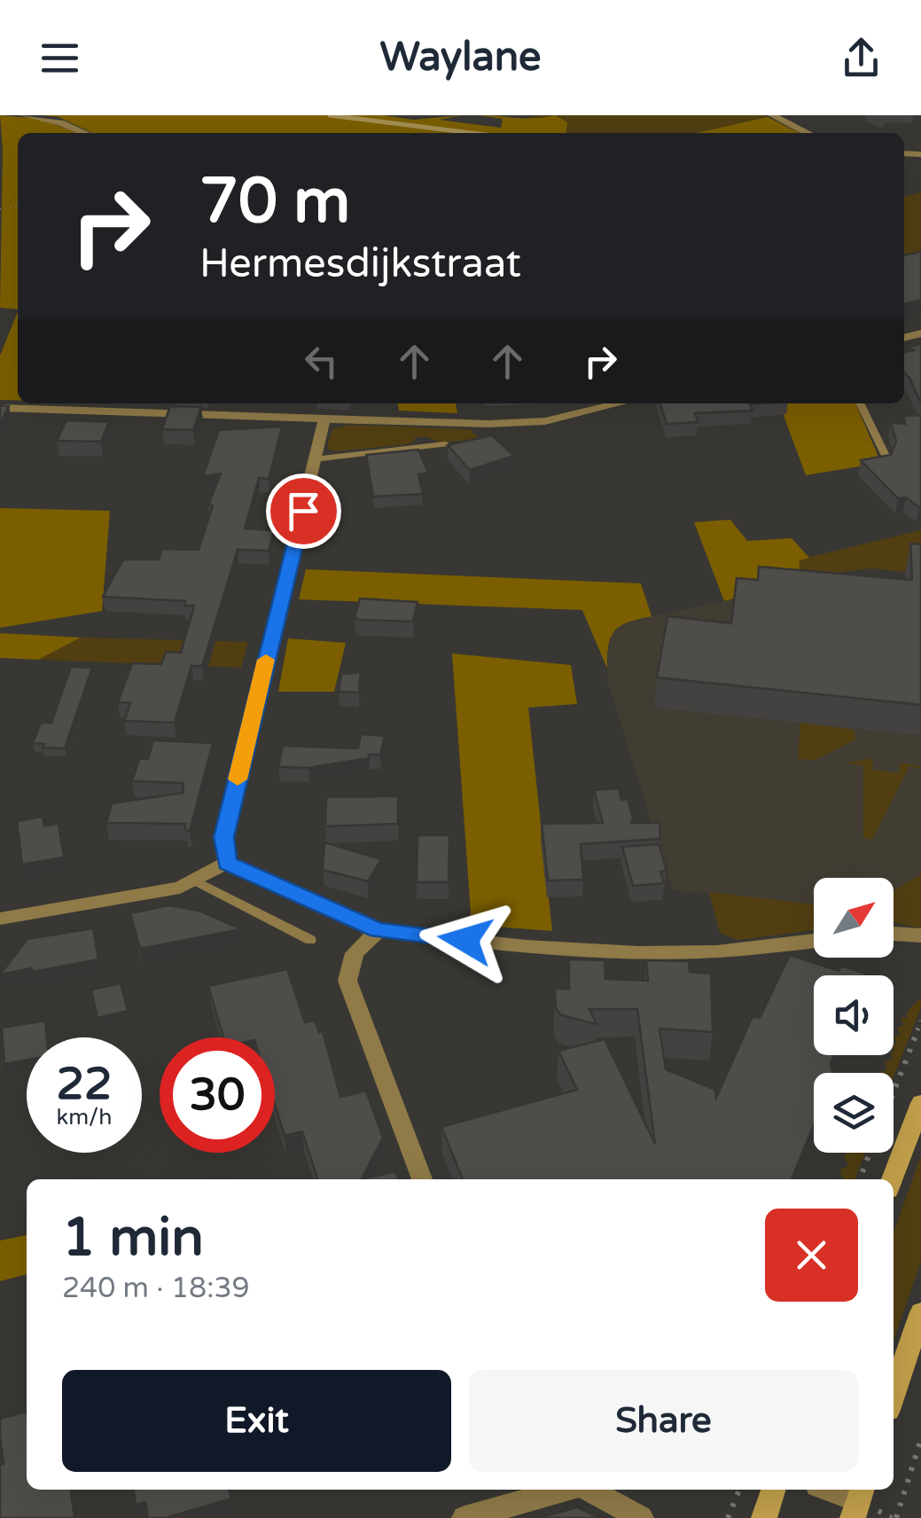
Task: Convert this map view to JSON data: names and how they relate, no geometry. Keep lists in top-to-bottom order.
{
  "north": "top right",
  "page": {
    "header": "Waylane",
    "turn": ["70 m", "Hermesdijkstraat"],
    "speed": "22 km/h",
    "limit": "30",
    "heading": ["1 min", "240 m · 18:39"],
    "buttons": ["Exit", "Share"]
  }
}
